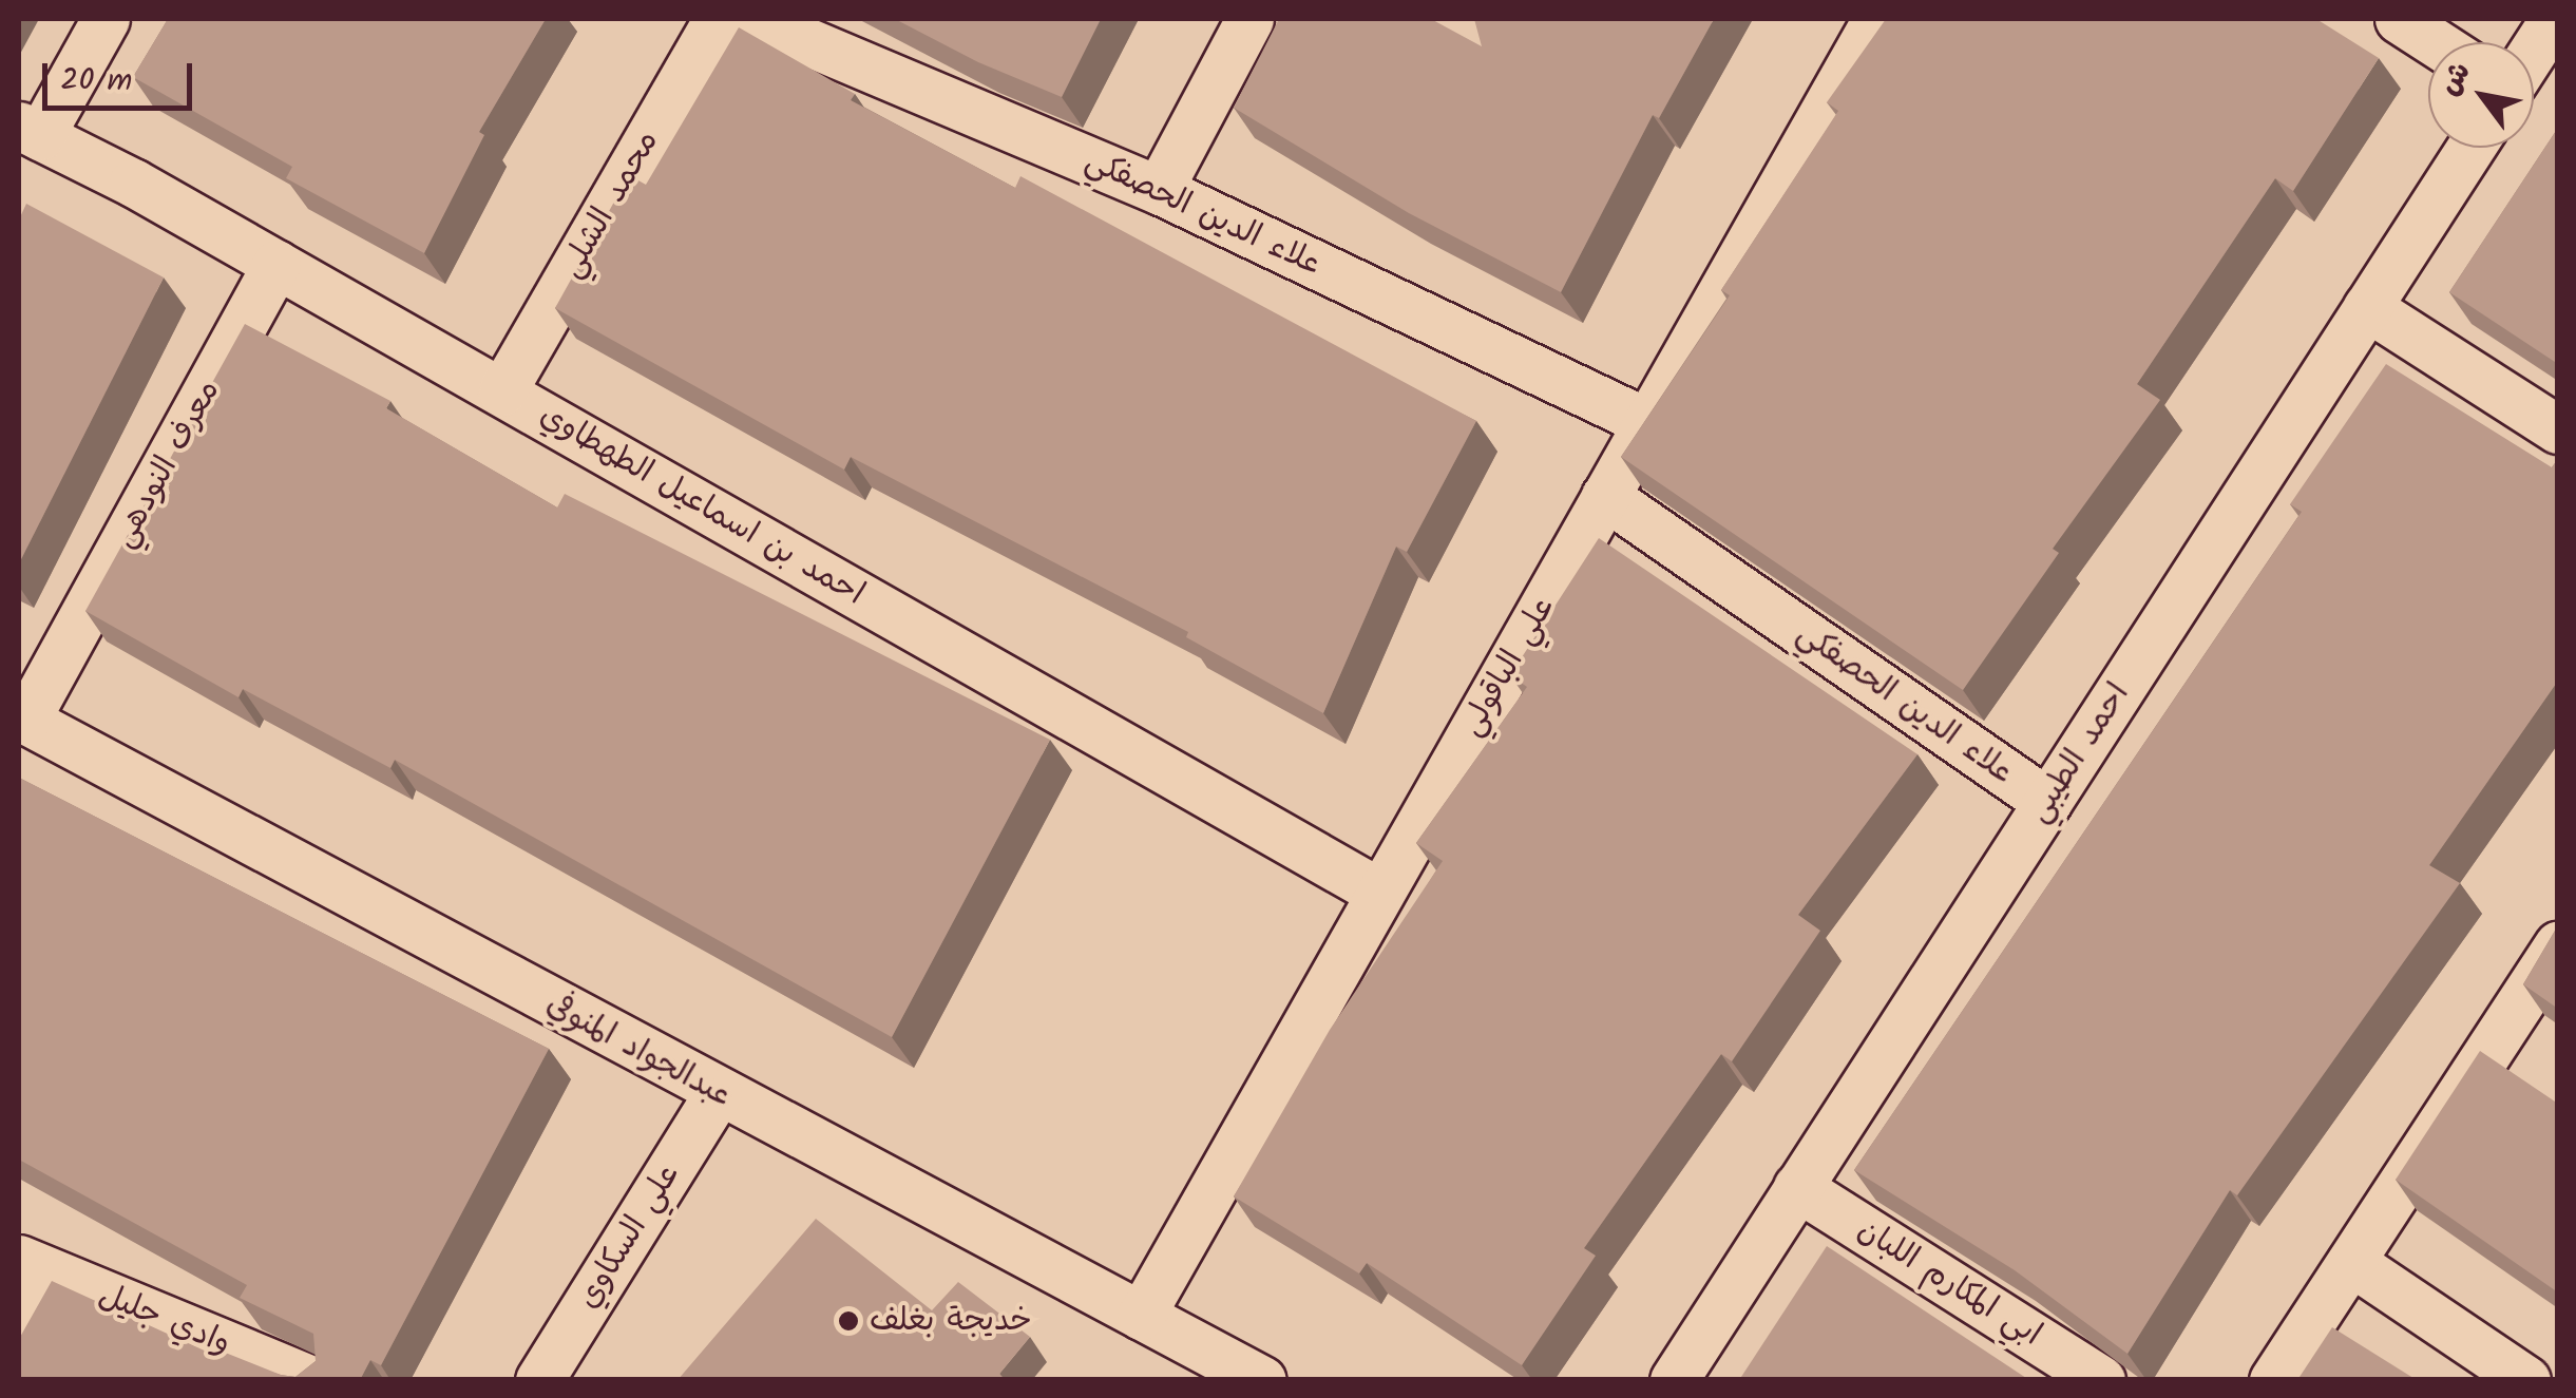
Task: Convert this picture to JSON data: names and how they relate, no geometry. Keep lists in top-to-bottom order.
{
  "streets": {
    "street": [
      "محمد الشلي",
      "علاء الدين الحصفكي",
      "معرف النودهي",
      "احمد بن اسماعيل الطهطاوي",
      "علي الباقولي",
      "احمد الطيبي",
      "عبدالجواد المنوفي",
      "علي السكاوي",
      "ابي المكارم اللبان",
      "وادي جليل"
    ]
  },
  "crossings": [
    ["محمد الشلي", "احمد بن اسماعيل الطهطاوي"],
    ["علاء الدين الحصفكي", "علي الباقولي"],
    ["علاء الدين الحصفكي", "احمد الطيبي"],
    ["معرف النودهي", "احمد بن اسماعيل الطهطاوي"],
    ["معرف النودهي", "عبدالجواد المنوفي"],
    ["احمد بن اسماعيل الطهطاوي", "علي الباقولي"],
    ["علي الباقولي", "عبدالجواد المنوفي"],
    ["احمد الطيبي", "ابي المكارم اللبان"],
    ["عبدالجواد المنوفي", "علي السكاوي"]
  ],
  "places": ["خديجة بغلف"],
  "scale_bar": "20 m",
  "north": "top left"
}
